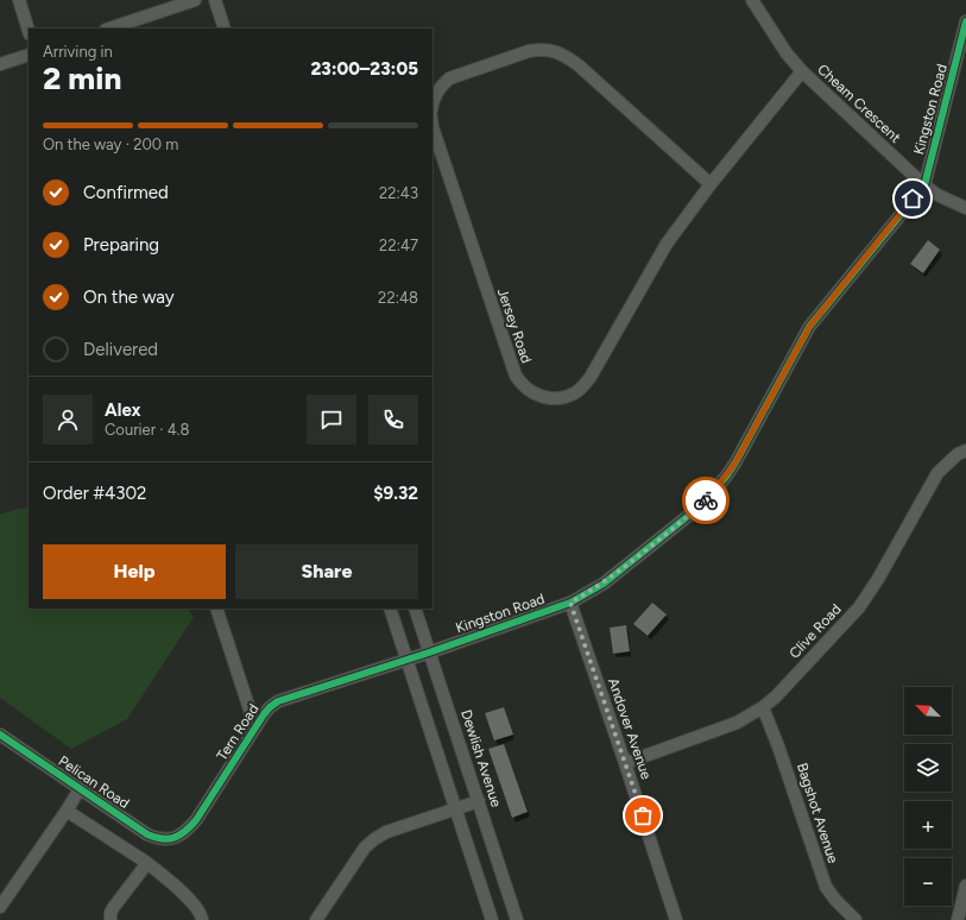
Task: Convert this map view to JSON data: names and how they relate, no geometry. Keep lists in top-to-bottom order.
{
  "streets": {
    "street": [
      "Cheam Crescent",
      "Kingston Road",
      "Jersey Road",
      "Clive Road",
      "Andover Avenue",
      "Tern Road",
      "Dewlish Avenue",
      "Pelican Road",
      "Bagshot Avenue"
    ]
  },
  "crossings": [
    ["Cheam Crescent", "Kingston Road"],
    ["Cheam Crescent", "Jersey Road"],
    ["Kingston Road", "Andover Avenue"],
    ["Kingston Road", "Tern Road"],
    ["Kingston Road", "Dewlish Avenue"],
    ["Clive Road", "Andover Avenue"],
    ["Clive Road", "Bagshot Avenue"],
    ["Tern Road", "Dewlish Avenue"],
    ["Tern Road", "Pelican Road"]
  ],
  "north": "top left",
  "page": {
    "heading": ["2 min", "Arriving in", "23:00–23:05"],
    "panel": [
      "Alex",
      "Courier · 4.8",
      "Order #4302",
      "$9.32"
    ],
    "bar": "On the way · 200 m",
    "list": [
      ["Confirmed", "22:43"],
      ["Preparing", "22:47"],
      ["On the way", "22:48"],
      "Delivered"
    ],
    "buttons": ["Help", "Share"],
    "map_buttons": ["+", "−"]
  }
}
